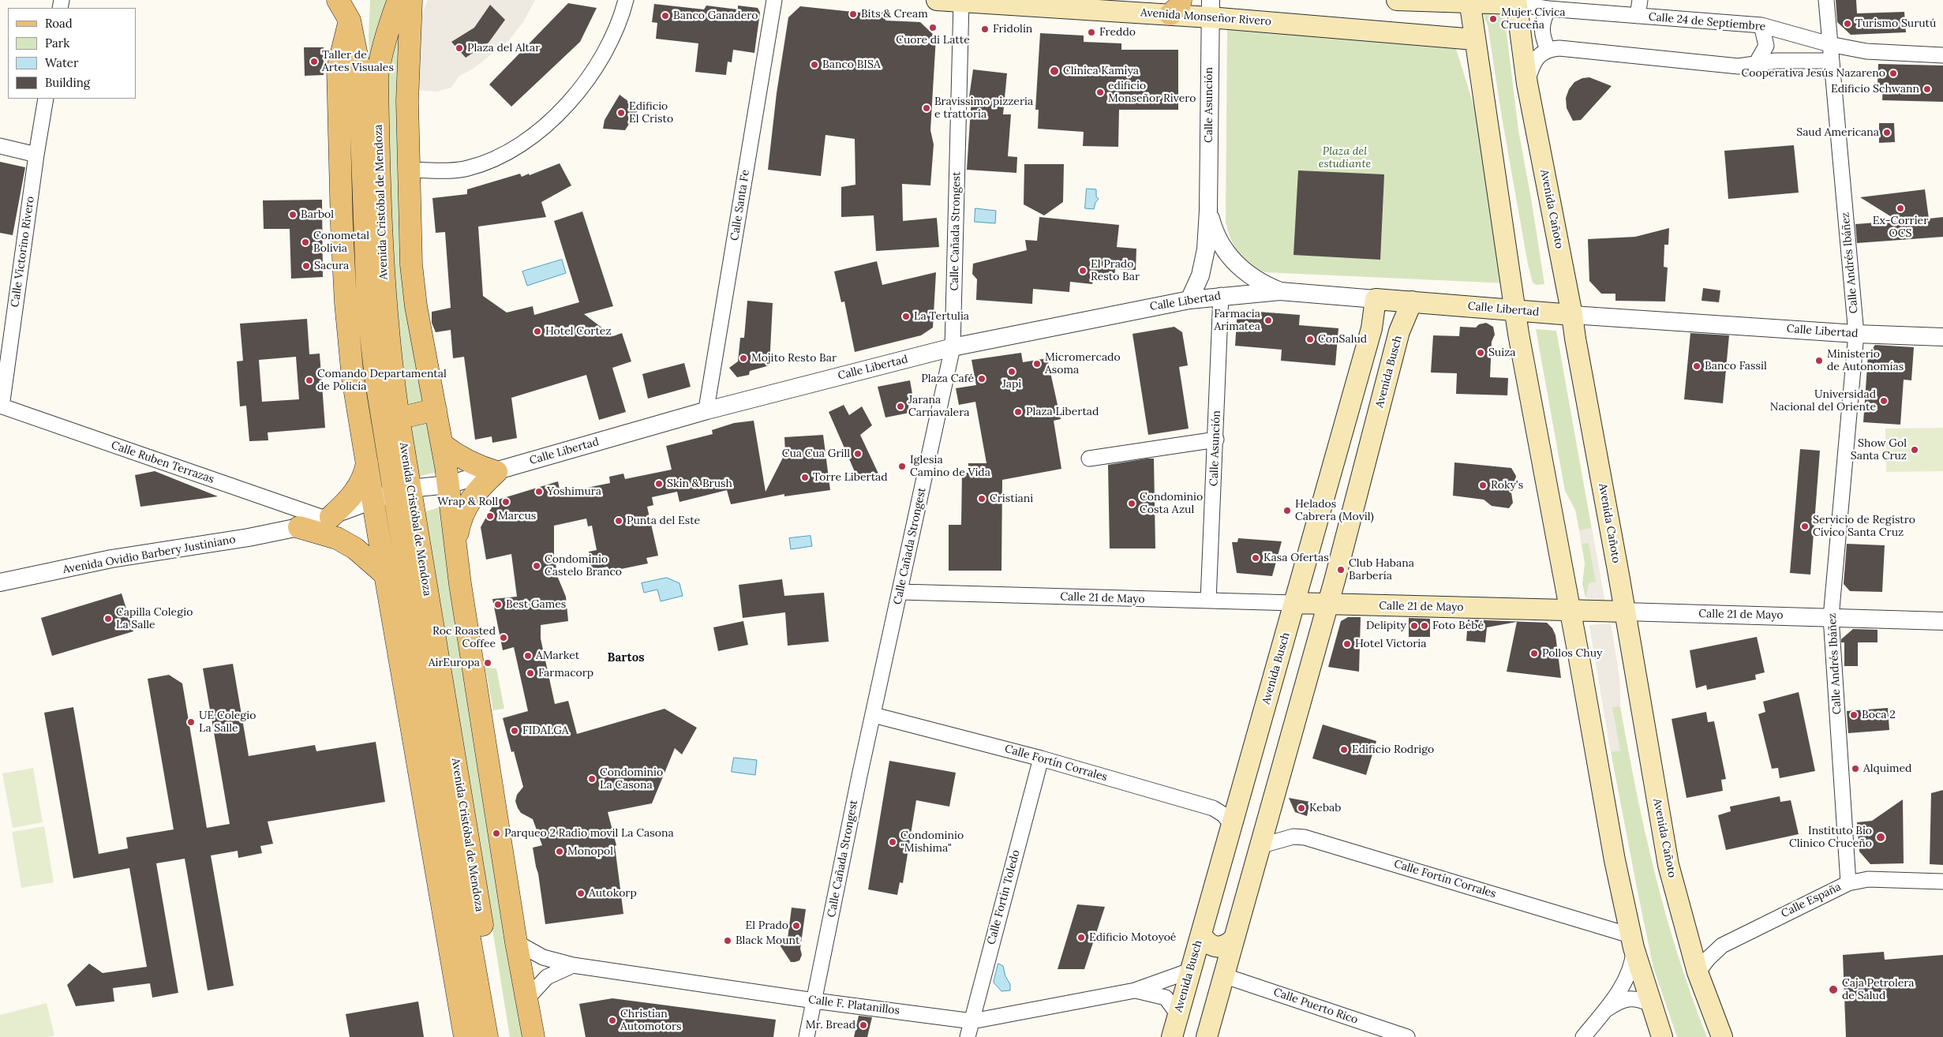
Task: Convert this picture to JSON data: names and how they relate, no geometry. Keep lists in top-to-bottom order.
{
  "streets": {
    "main road": [
      "Avenida Monseñor Rivero",
      "Avenida Cristóbal de Mendoza",
      "Avenida Cañoto",
      "Calle Libertad",
      "Avenida Busch",
      "Calle 21 de Mayo"
    ],
    "street": [
      "Calle 24 de Septiembre",
      "Calle Asunción",
      "Calle Santa Fe",
      "Calle Cañada Strongest",
      "Calle Victorino Rivero",
      "Calle Andrés Ibáñez",
      "Calle Ruben Terrazas",
      "Avenida Ovidio Barbery Justiniano",
      "Calle Fortín Corrales",
      "Calle Fortín Toledo",
      "Calle España",
      "Calle F. Platanillos",
      "Calle Puerto Rico"
    ]
  },
  "crossings": [
    ["Avenida Monseñor Rivero", "Calle Asunción"],
    ["Avenida Monseñor Rivero", "Calle Cañada Strongest"],
    ["Calle 24 de Septiembre", "Avenida Cañoto"],
    ["Calle 24 de Septiembre", "Calle Andrés Ibáñez"],
    ["Calle Asunción", "Calle Libertad"],
    ["Calle Asunción", "Calle 21 de Mayo"],
    ["Avenida Cristóbal de Mendoza", "Avenida Ovidio Barbery Justiniano"],
    ["Calle Santa Fe", "Calle Libertad"],
    ["Avenida Cañoto", "Calle Libertad"],
    ["Avenida Cañoto", "Calle 21 de Mayo"],
    ["Avenida Cañoto", "Calle España"],
    ["Calle Cañada Strongest", "Calle Libertad"],
    ["Calle Cañada Strongest", "Calle 21 de Mayo"],
    ["Calle Cañada Strongest", "Calle Fortín Corrales"],
    ["Calle Cañada Strongest", "Calle F. Platanillos"],
    ["Calle Victorino Rivero", "Calle Ruben Terrazas"],
    ["Calle Andrés Ibáñez", "Calle Libertad"],
    ["Calle Andrés Ibáñez", "Calle 21 de Mayo"],
    ["Calle Andrés Ibáñez", "Calle España"],
    ["Calle Libertad", "Avenida Busch"],
    ["Calle Libertad", "Avenida Ovidio Barbery Justiniano"],
    ["Avenida Busch", "Calle 21 de Mayo"],
    ["Avenida Busch", "Calle Fortín Corrales"],
    ["Avenida Busch", "Calle F. Platanillos"],
    ["Avenida Busch", "Calle Puerto Rico"],
    ["Calle Ruben Terrazas", "Avenida Ovidio Barbery Justiniano"],
    ["Calle Fortín Corrales", "Calle Fortín Toledo"],
    ["Calle Fortín Toledo", "Calle F. Platanillos"]
  ],
  "districts": ["Bartos"],
  "parks": ["Plaza del estudiante"],
  "places": [
    "Bits & Cream",
    "Banco Ganadero",
    "Mujer Cívica Cruceña",
    "Turismo Surutú",
    "Cuore di Latte",
    "Fridolín",
    "Freddo",
    "Plaza del Altar",
    "Taller de Artes Visuales",
    "Banco BISA",
    "Clínica Kamiya",
    "Cooperativa Jesús Nazareno",
    "Edificio Schwann",
    "edificio Monseñor Rivero",
    "Bravissimo pizzeria e trattoria",
    "Edificio El Cristo",
    "Saud Americana",
    "Ex-Corrier OCS",
    "Barbol",
    "Conometal Bolivia",
    "Sacura",
    "El Prado Resto Bar",
    "La Tertulia",
    "Farmacia Arimatea",
    "Hotel Cortez",
    "ConSalud",
    "Suiza",
    "Mojito Resto Bar",
    "Ministerio de Autonomías",
    "Micromercado Asoma",
    "Banco Fassil",
    "Japi",
    "Plaza Café",
    "Comando Departamental de Policía",
    "Universidad Nacional del Oriente",
    "Jarana Carnavalera",
    "Plaza Libertad",
    "Show Gol Santa Cruz",
    "Cua Cua Grill",
    "Iglesia Camino de Vida",
    "Torre Libertad",
    "Skin & Brush",
    "Roky's",
    "Yoshimura",
    "Cristiani",
    "Wrap & Roll",
    "Condominio Costa Azul",
    "Helados Cabrera (Movil)",
    "Marcus",
    "Punta del Este",
    "Servicio de Registro Cívico Santa Cruz",
    "Kasa Ofertas",
    "Condominio Castelo Branco",
    "Club Habana Barbería",
    "Best Games",
    "Capilla Colegio La Salle",
    "Delipity",
    "Foto Bebé",
    "Roc Roasted Coffee",
    "Hotel Victoria",
    "Pollos Chuy",
    "AMarket",
    "AirEuropa",
    "Farmacorp",
    "Boca 2",
    "UE Colegio La Salle",
    "FIDALGA",
    "Edificio Rodrigo",
    "Alquimed",
    "Condominio La Casona",
    "Kebab",
    "Parqueo 2 Radio movil La Casona",
    "Instituto Bio Clinico Cruceño",
    "Condominio \"Mishima\"",
    "Monopol",
    "Autokorp",
    "El Prado",
    "Edificio Motoyoé",
    "Black Mount",
    "Caja Petrolera de Salud",
    "Christian Automotors",
    "Mr. Bread"
  ],
  "legend": [
    "Road",
    "Park",
    "Water",
    "Building"
  ]
}
